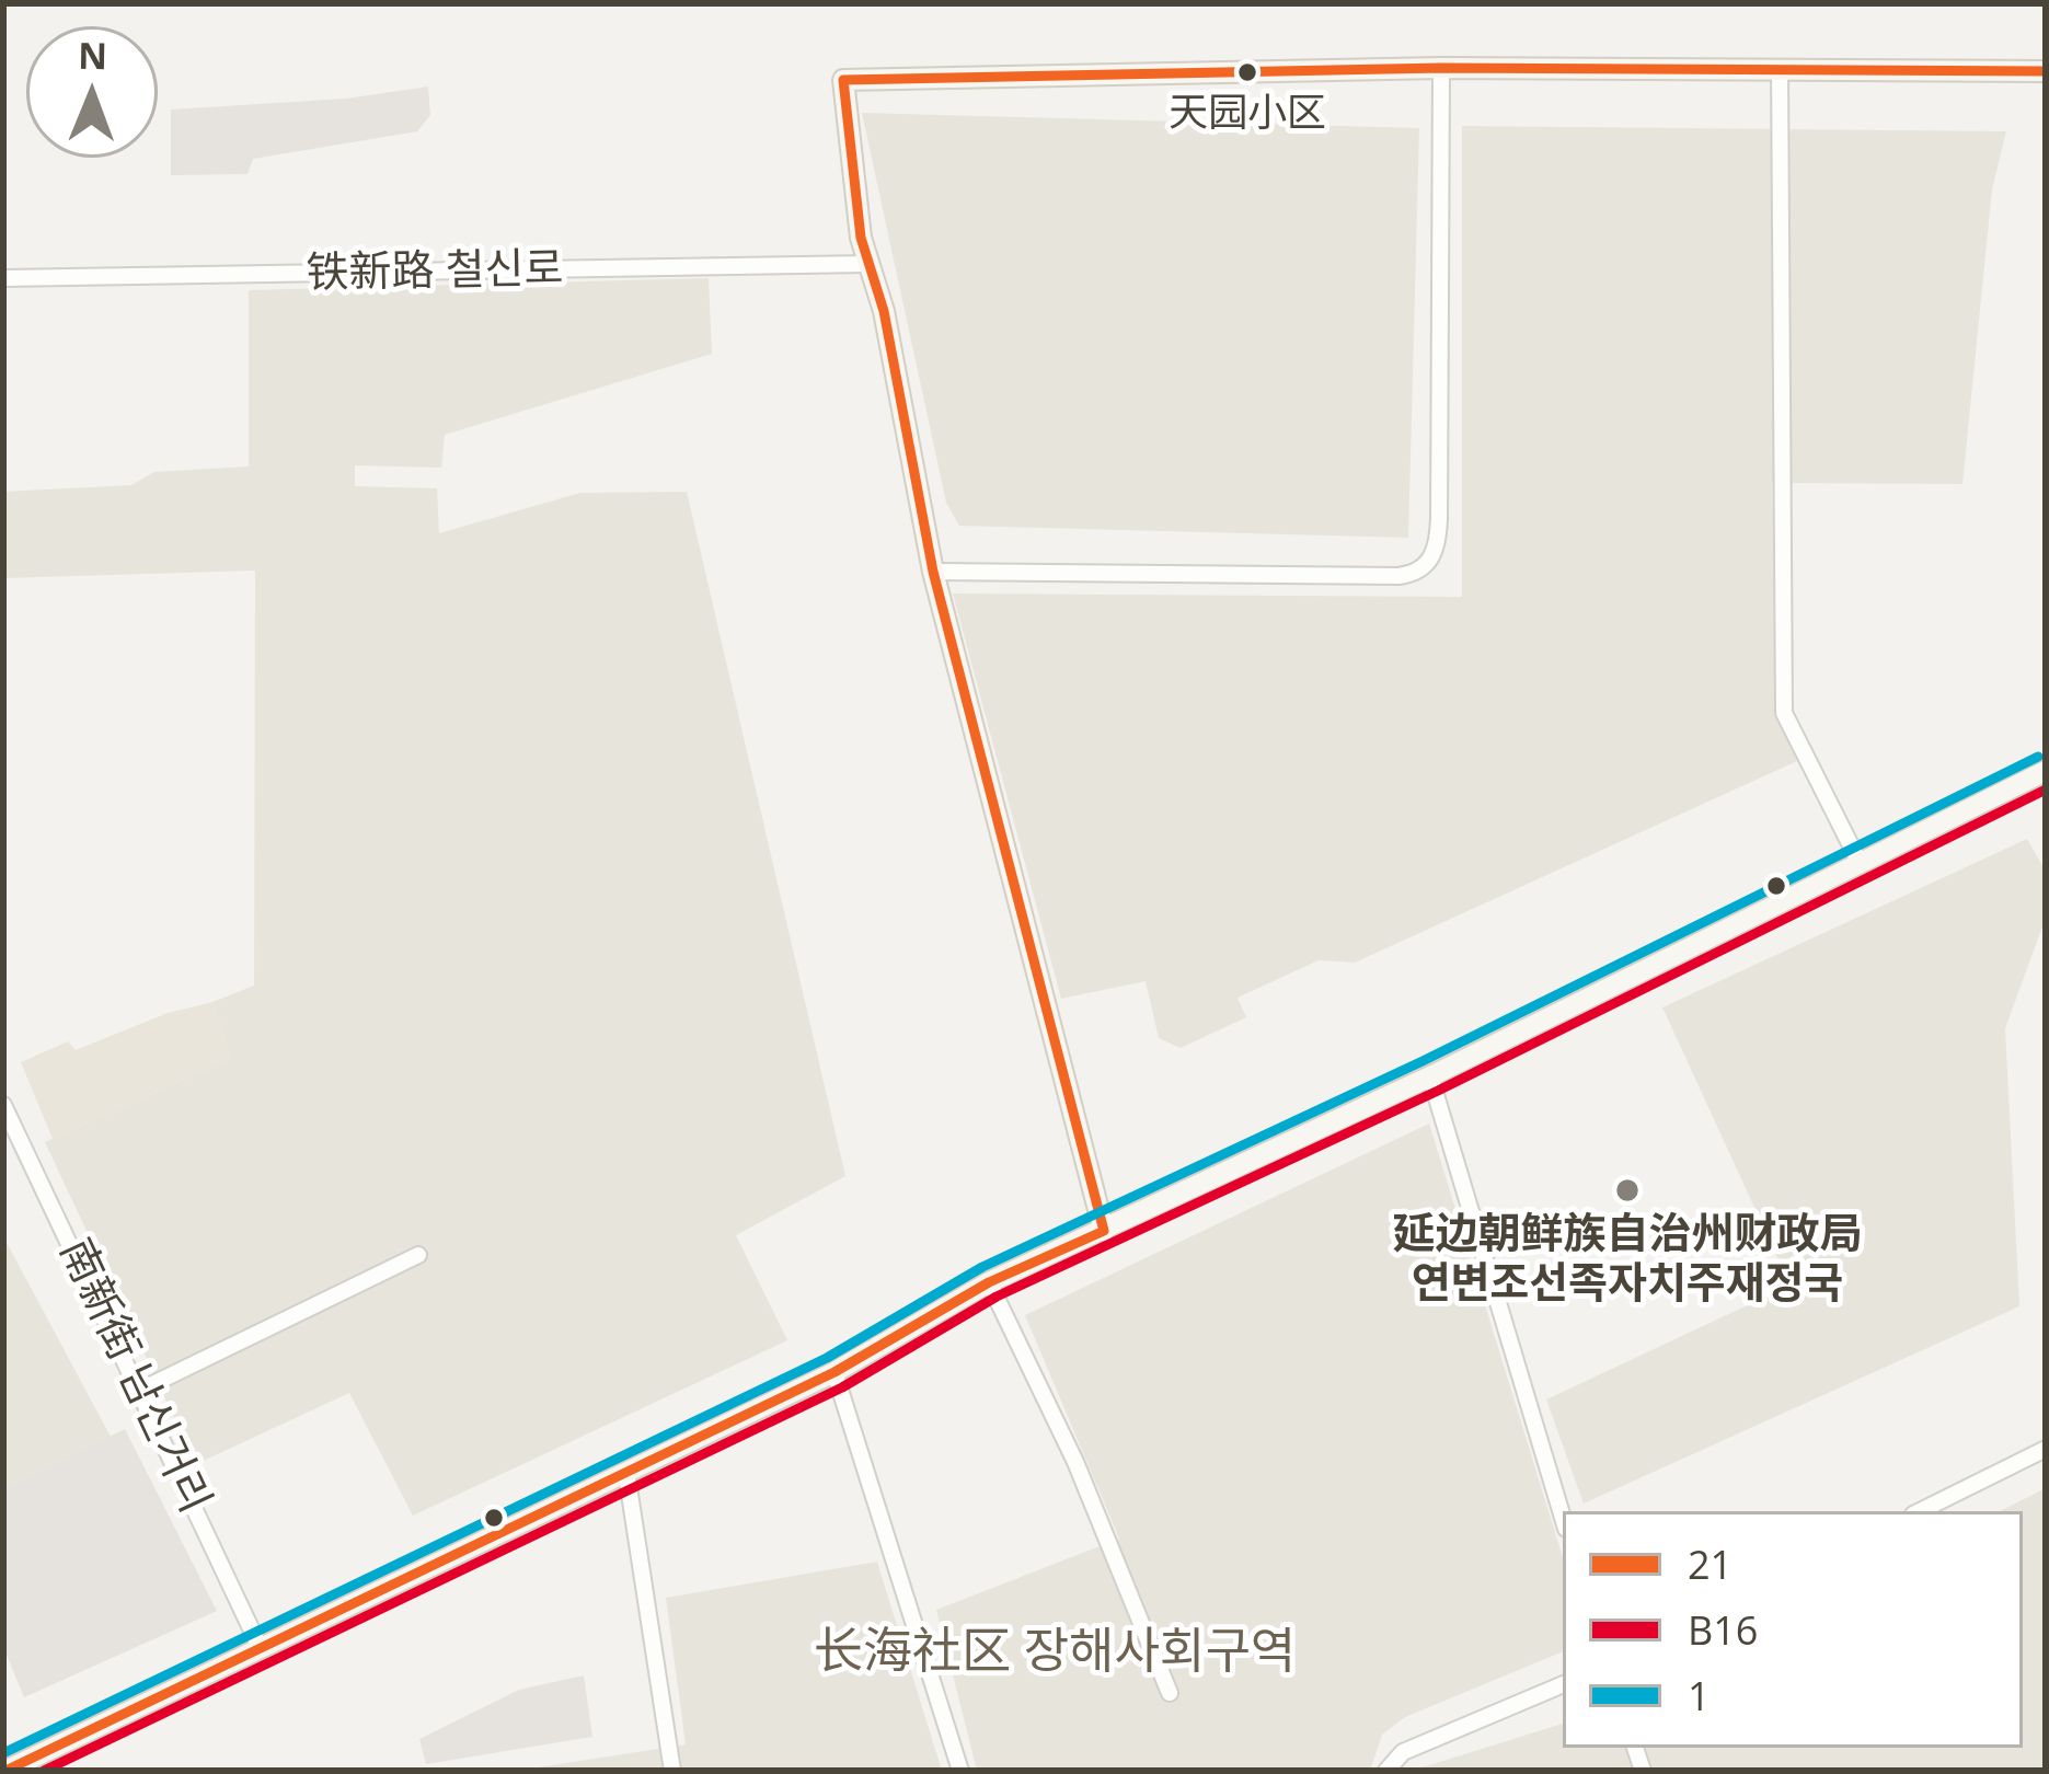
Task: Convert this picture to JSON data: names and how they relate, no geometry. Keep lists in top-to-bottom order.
{
  "streets": {
    "street": ["铁新路 철신로", "南新街 남신거리"]
  },
  "districts": ["长海社区 장해사회구역"],
  "places": ["天园小区", "延边朝鲜族自治州财政局 연변조선족자치주재정국"],
  "lines": ["transit line 21", "transit line 1", "transit line B16"],
  "legend": ["21", "B16", "1"],
  "north": "top"
}
